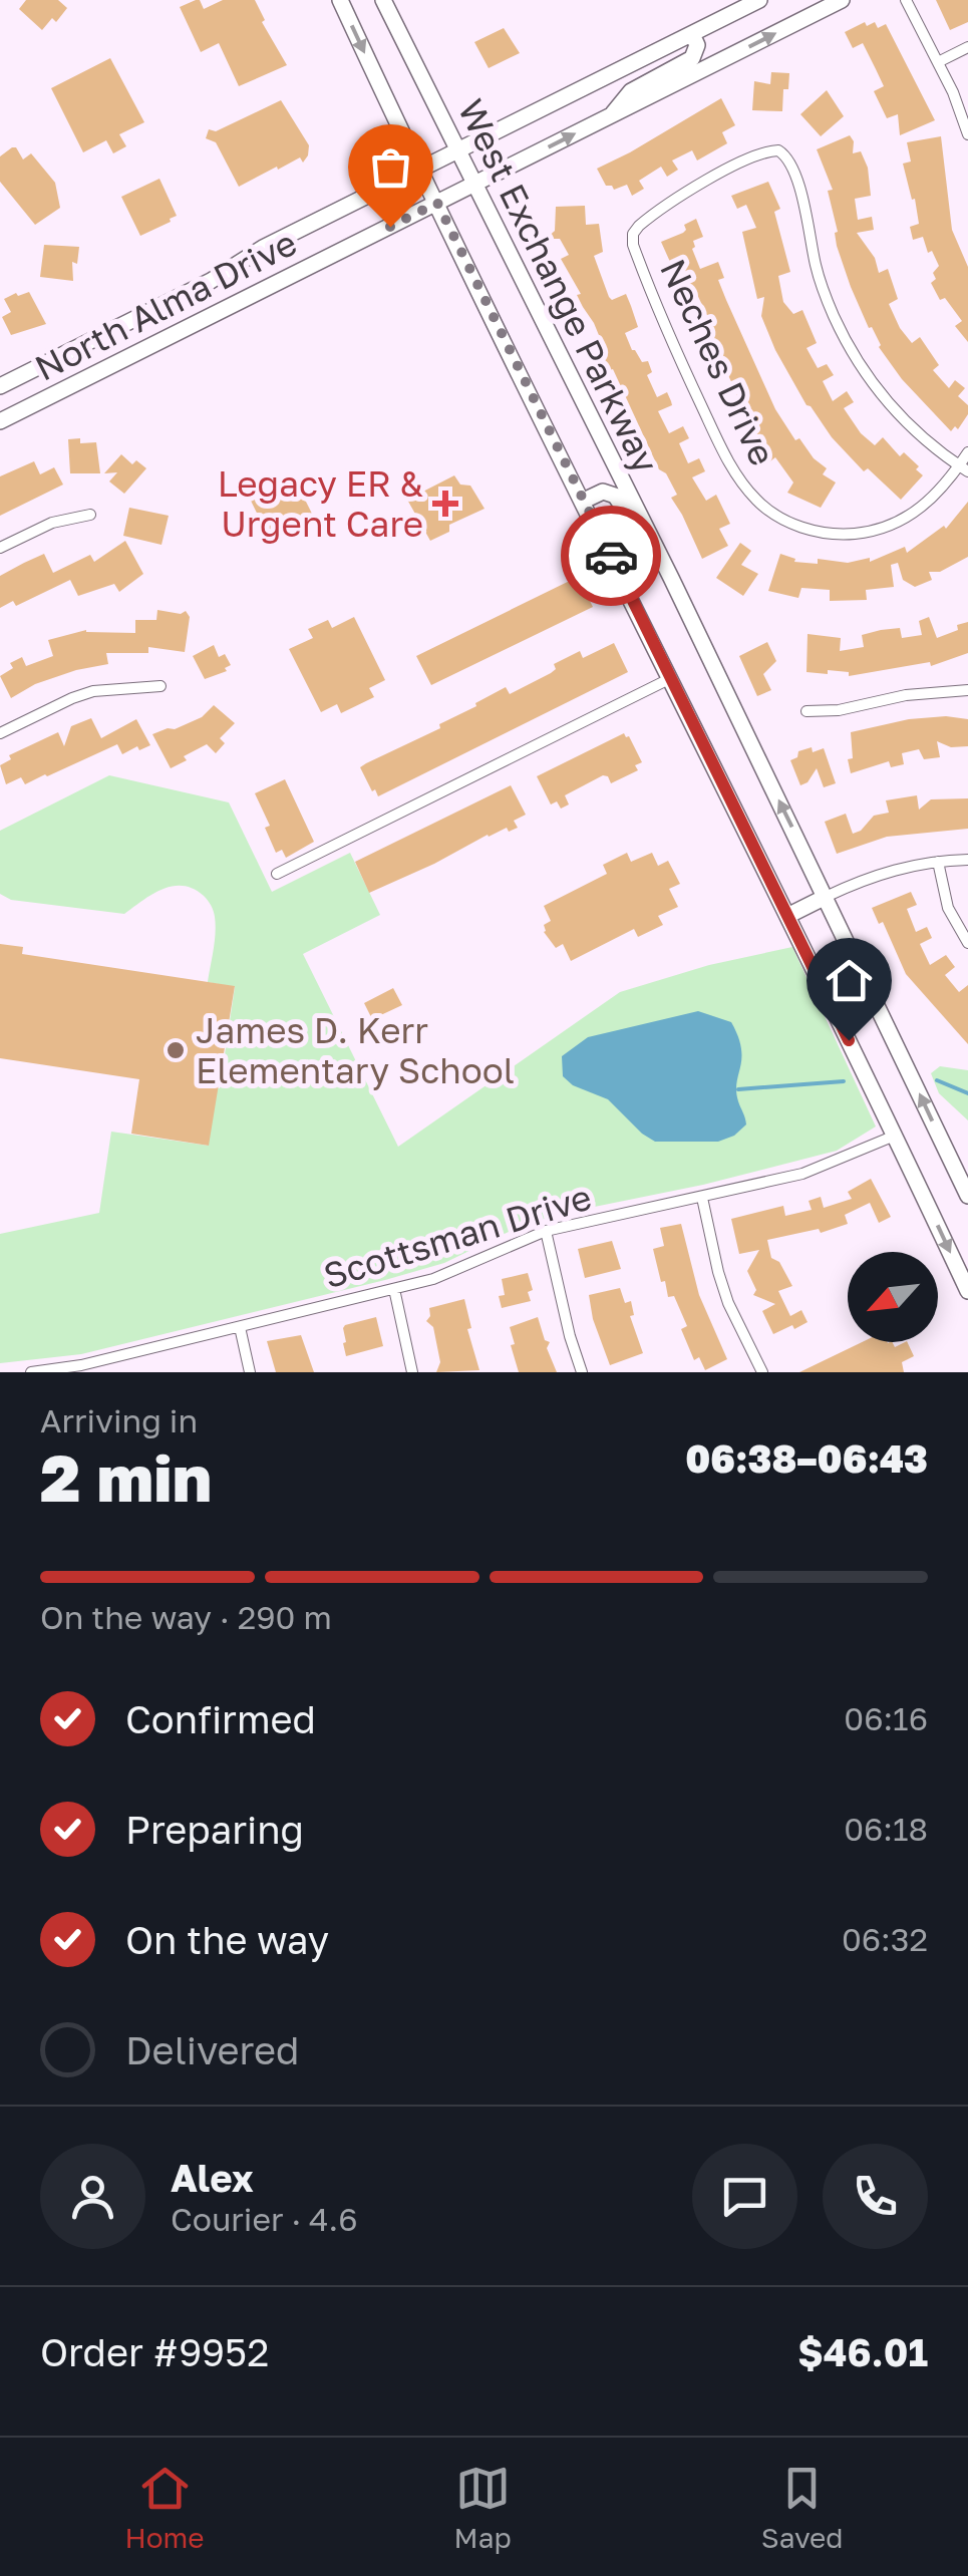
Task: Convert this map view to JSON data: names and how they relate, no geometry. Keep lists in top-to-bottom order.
{
  "streets": {
    "main road": ["West Exchange Parkway", "North Alma Drive"],
    "street": ["Neches Drive", "Scottsman Drive"]
  },
  "crossings": [
    ["West Exchange Parkway", "North Alma Drive"],
    ["West Exchange Parkway", "Scottsman Drive"]
  ],
  "places": {
    "health": ["Legacy ER & Urgent Care"],
    "other": ["James D. Kerr Elementary School"]
  },
  "north": "bottom left",
  "page": {
    "heading": ["2 min", "Arriving in", "06:38–06:43"],
    "panel": [
      "Alex",
      "Courier · 4.6",
      "Order #9952",
      "$46.01"
    ],
    "bar": "On the way · 290 m",
    "list": [
      ["Confirmed", "06:16"],
      ["Preparing", "06:18"],
      ["On the way", "06:32"],
      "Delivered"
    ],
    "tabs": ["Home", "Map", "Saved"]
  }
}
